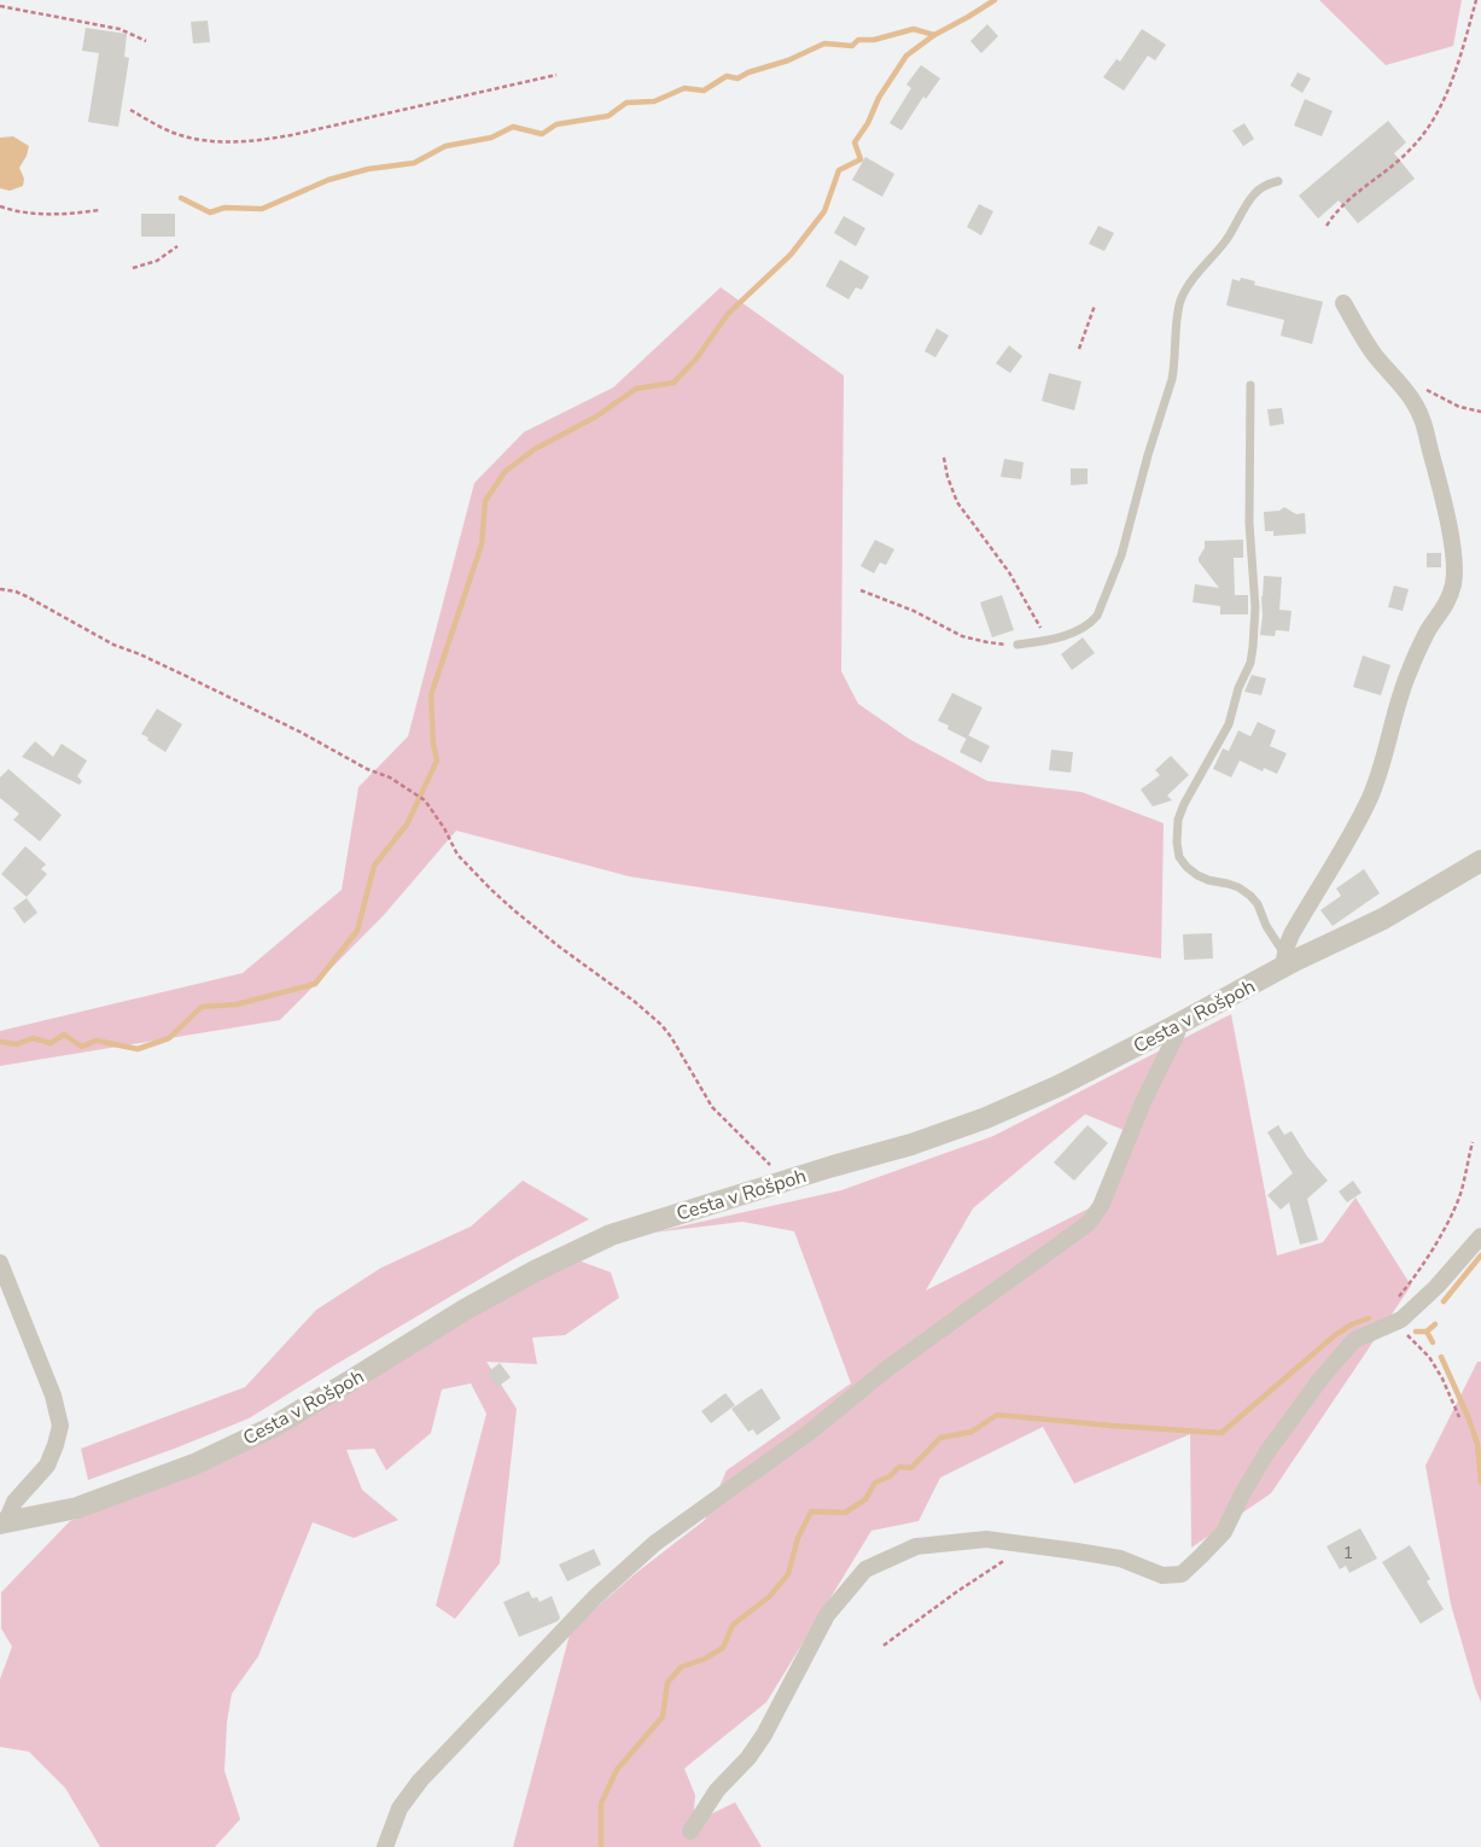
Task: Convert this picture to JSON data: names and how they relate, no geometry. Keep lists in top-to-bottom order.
{
  "streets": {
    "street": ["Cesta v Rošpoh"]
  },
  "house_numbers": ["1"]
}
